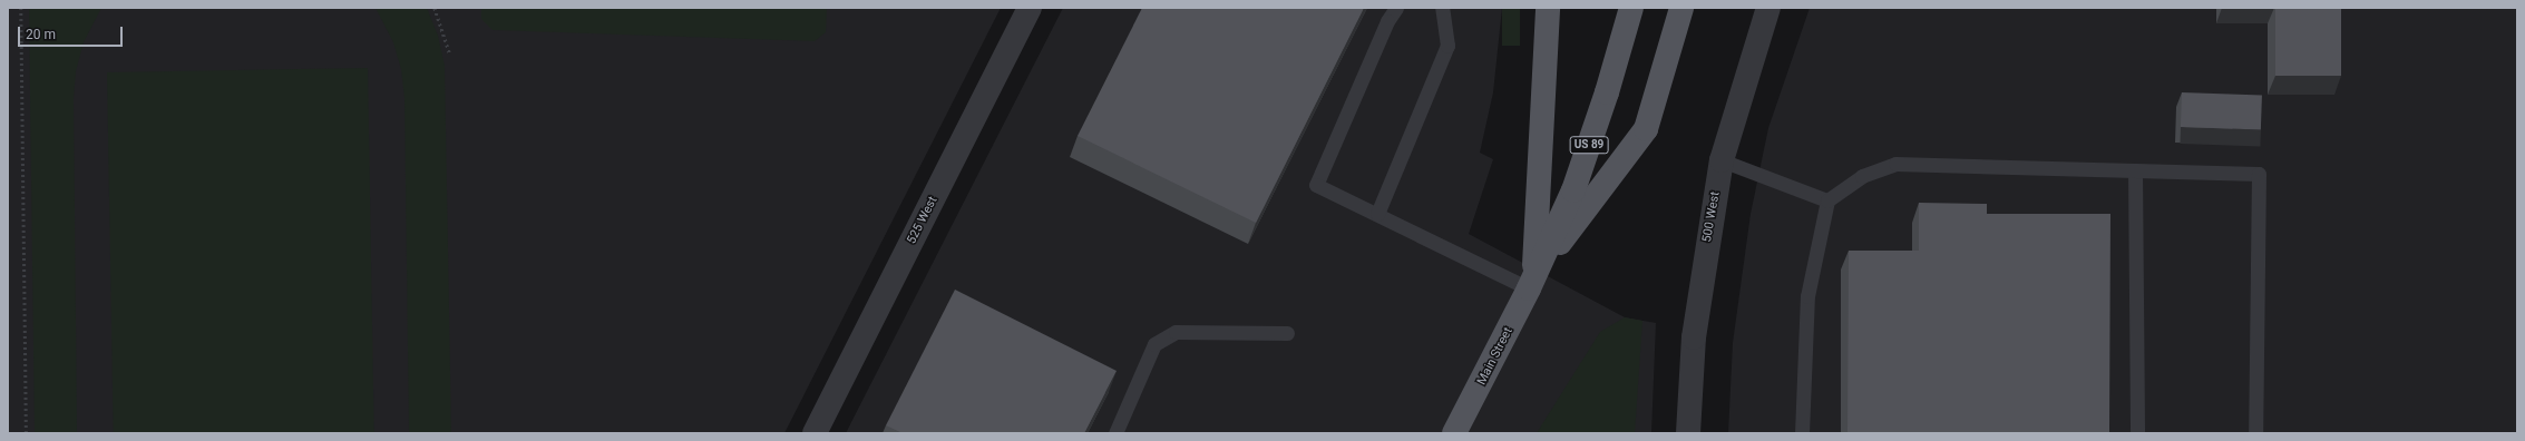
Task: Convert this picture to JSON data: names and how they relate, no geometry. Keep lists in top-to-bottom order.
{
  "streets": {
    "main road": ["US 89", "Main Street"],
    "street": ["500 West", "525 West"]
  },
  "crossings": [
    ["US 89", "Main Street"]
  ],
  "scale_bar": "20 m"
}
